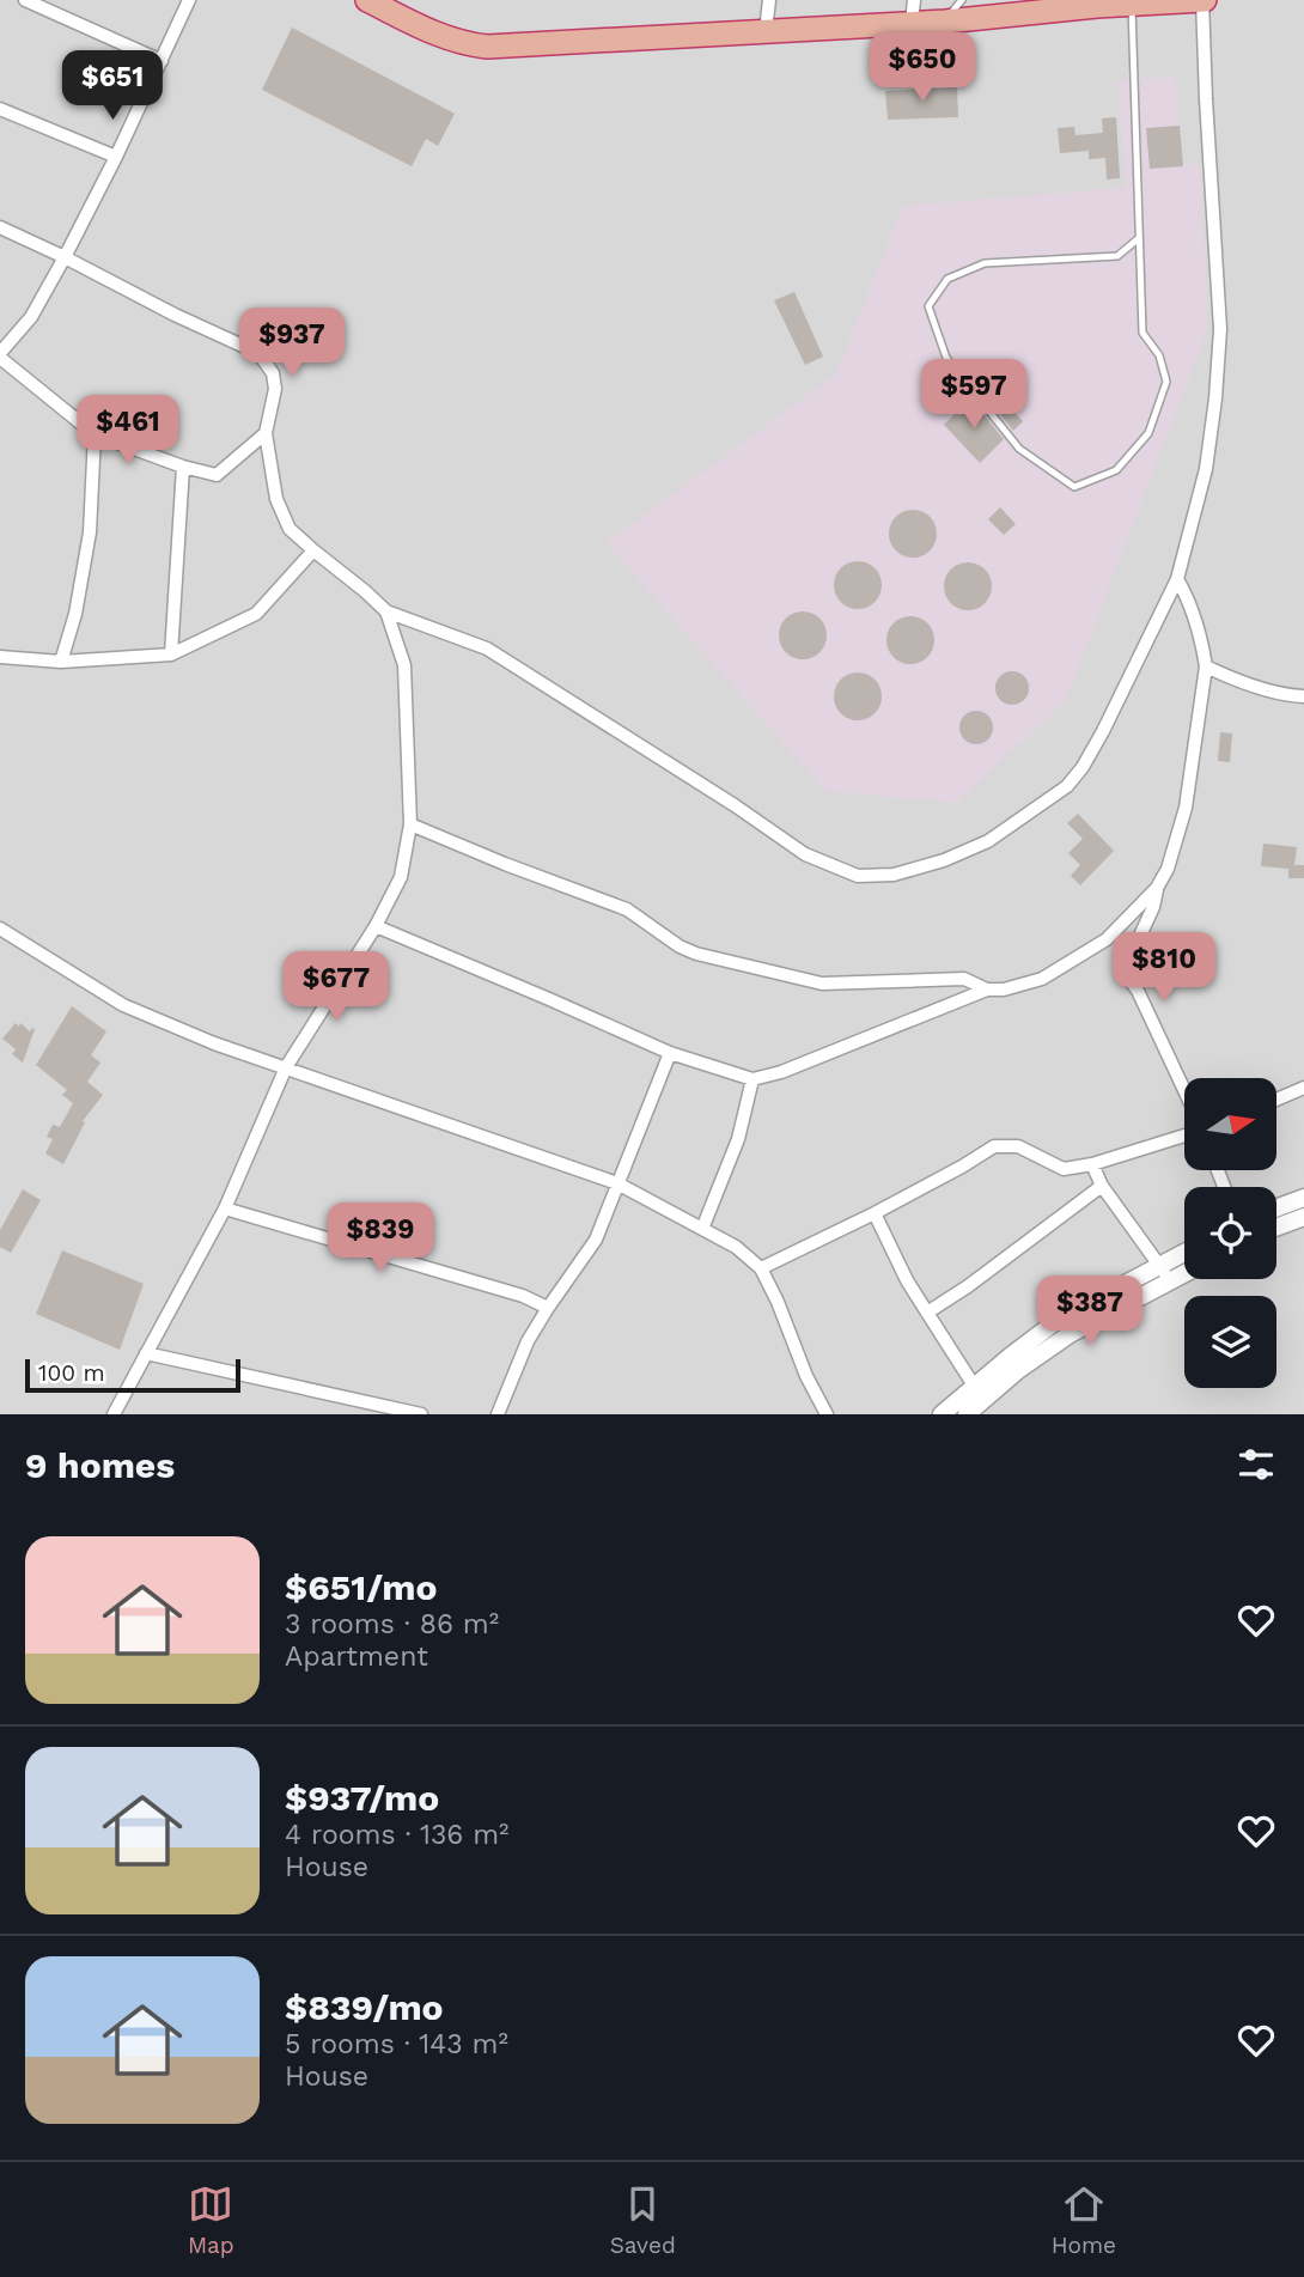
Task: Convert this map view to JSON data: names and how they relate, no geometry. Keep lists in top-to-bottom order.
{
  "scale_bar": "100 m",
  "north": "right",
  "page": {
    "price": [
      "$650",
      "$651",
      "$937",
      "$597",
      "$461",
      "$810",
      "$677",
      "$839",
      "$387"
    ],
    "scale": "100 m",
    "heading": "9 homes",
    "list": [
      {
        "name": "$651/mo",
        "note": "3 rooms · 86 m² · Apartment"
      },
      {
        "name": "$937/mo",
        "note": "4 rooms · 136 m² · House"
      },
      {
        "name": "$839/mo",
        "note": "5 rooms · 143 m² · House"
      }
    ],
    "tabs": ["Map", "Saved", "Home"]
  }
}
